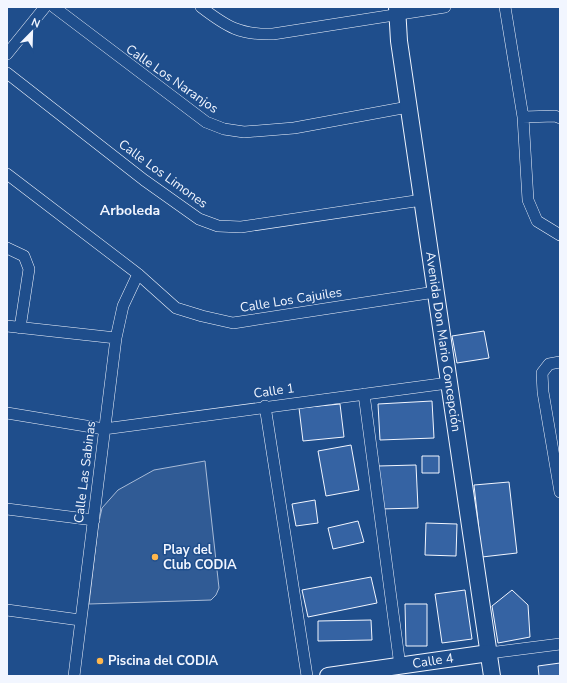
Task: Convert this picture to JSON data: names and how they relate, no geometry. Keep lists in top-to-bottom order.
{
  "streets": {
    "street": [
      "Calle Los Naranjos",
      "Calle Los Limones",
      "Calle Los Cajuiles",
      "Avenida Don Mario Concepción",
      "Calle 1",
      "Calle Las Sabinas",
      "Calle 4"
    ]
  },
  "crossings": [
    ["Calle Los Naranjos", "Avenida Don Mario Concepción"],
    ["Calle Los Limones", "Avenida Don Mario Concepción"],
    ["Calle Los Cajuiles", "Avenida Don Mario Concepción"],
    ["Calle Los Cajuiles", "Calle Las Sabinas"],
    ["Avenida Don Mario Concepción", "Calle 1"],
    ["Avenida Don Mario Concepción", "Calle 4"],
    ["Calle 1", "Calle Las Sabinas"]
  ],
  "districts": ["Arboleda"],
  "places": ["Play del Club CODIA", "Piscina del CODIA"],
  "north": "top right"
}
